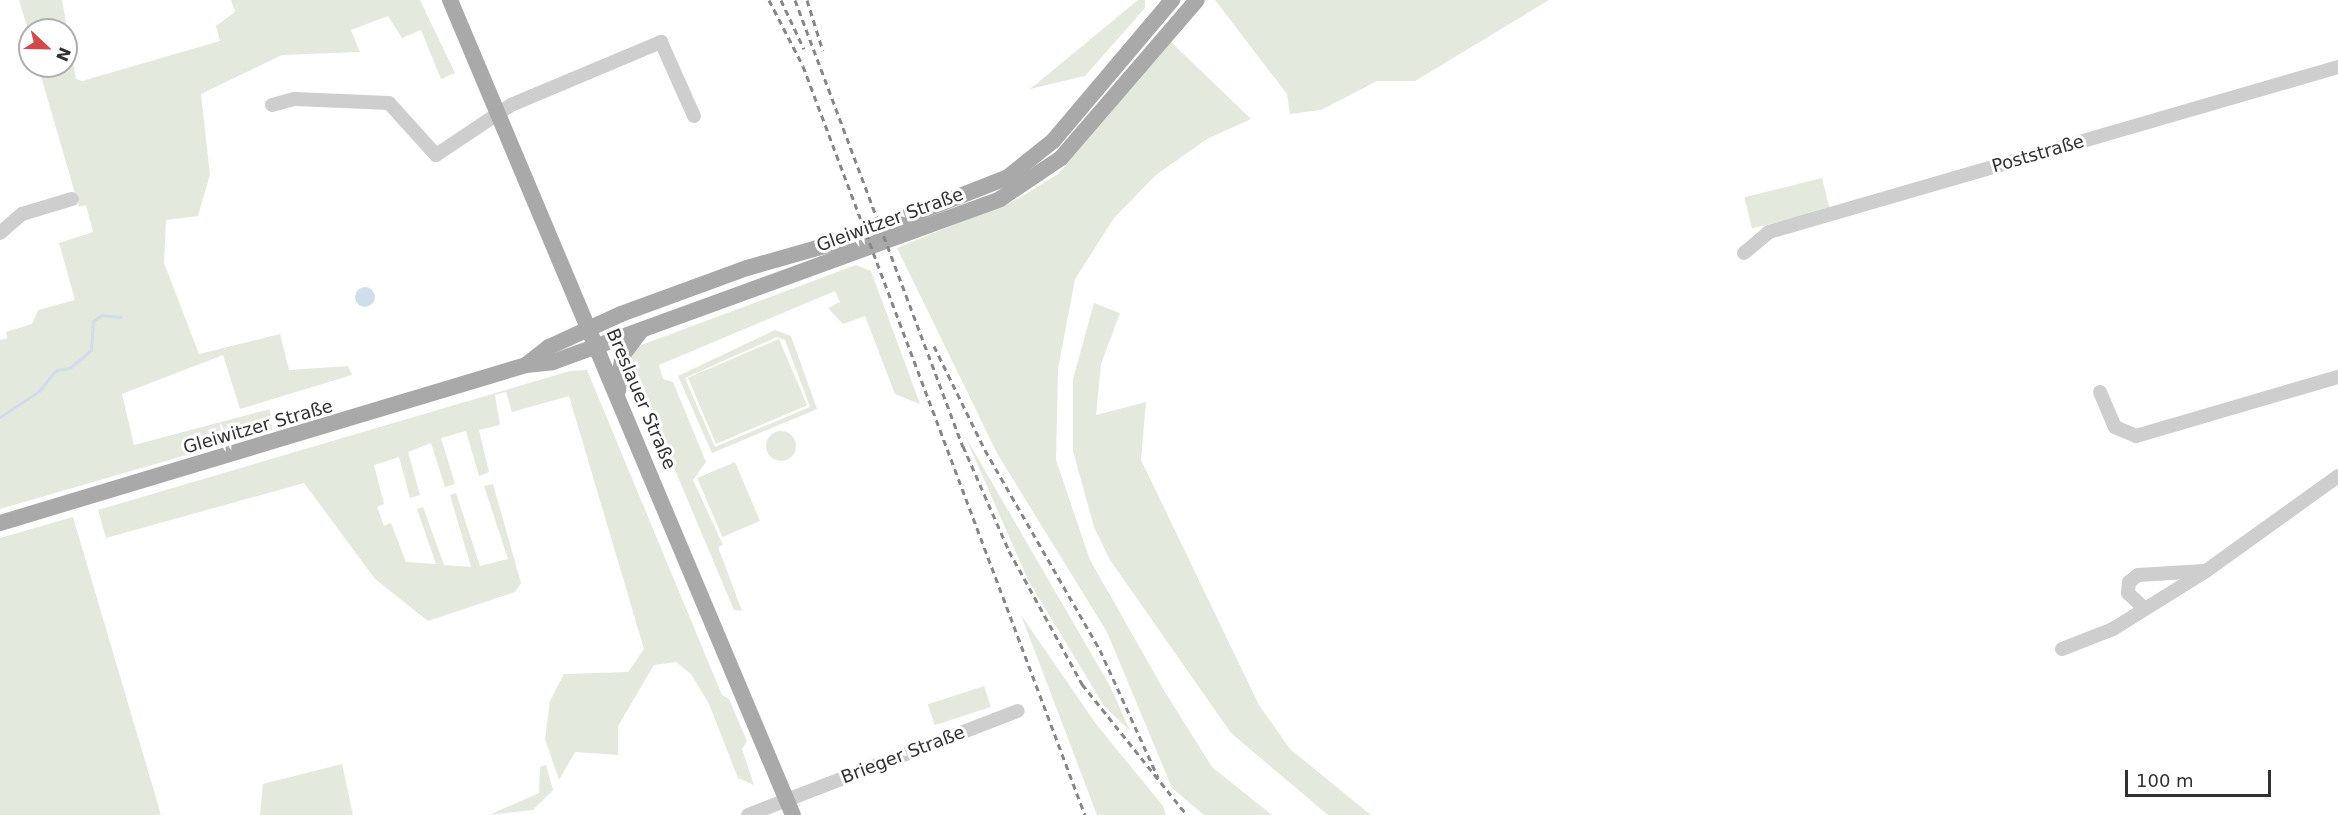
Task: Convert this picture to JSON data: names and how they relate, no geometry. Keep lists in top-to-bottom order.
{
  "streets": {
    "main road": ["Gleiwitzer Straße", "Breslauer Straße"],
    "street": ["Poststraße", "Brieger Straße"]
  },
  "crossings": [
    ["Gleiwitzer Straße", "Breslauer Straße"],
    ["Breslauer Straße", "Brieger Straße"]
  ],
  "scale_bar": "100 m",
  "north": "right"
}
